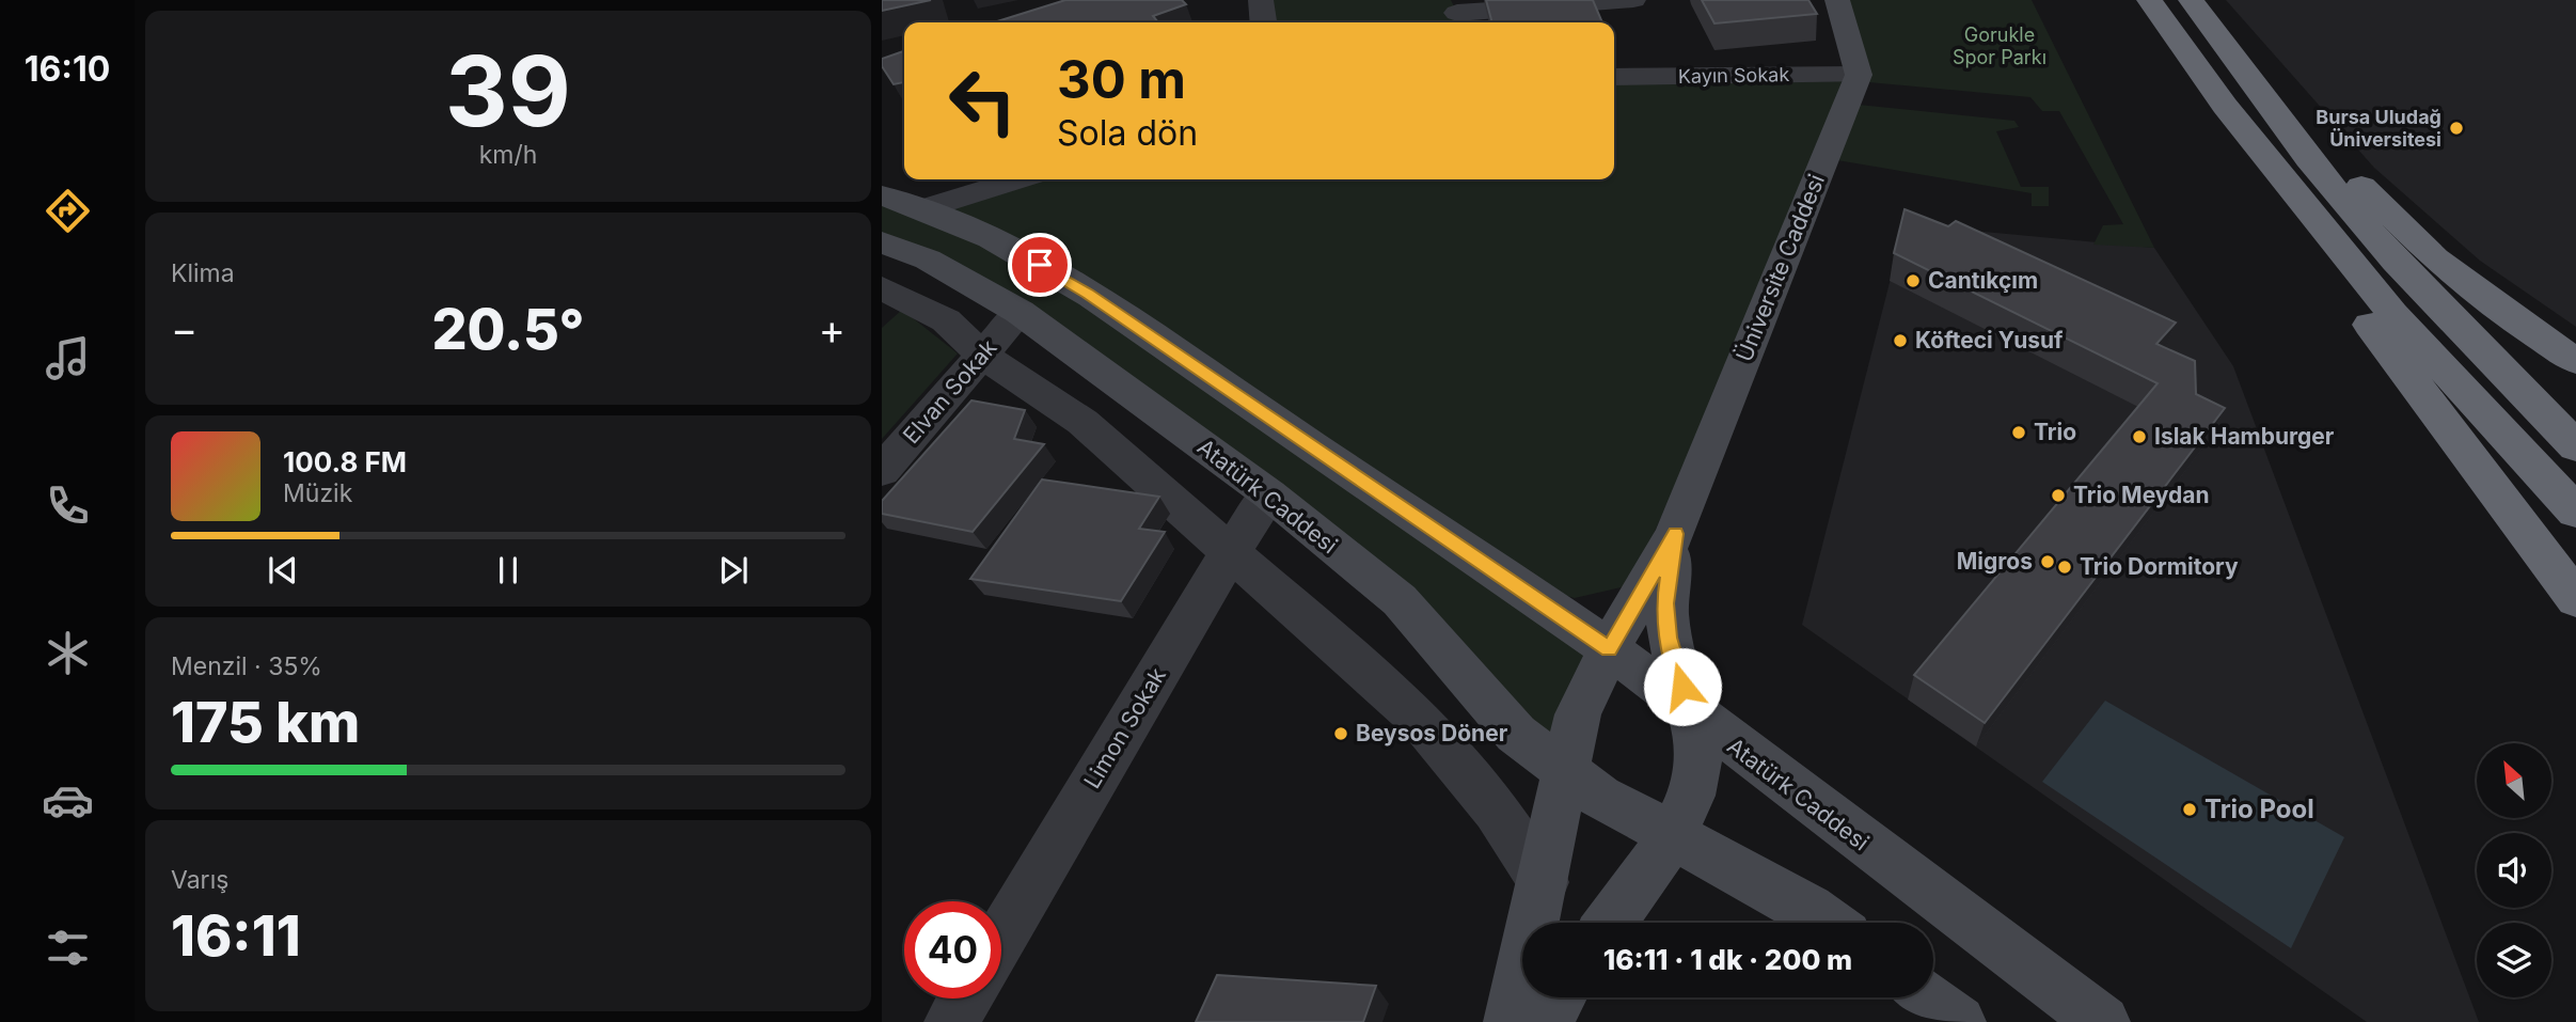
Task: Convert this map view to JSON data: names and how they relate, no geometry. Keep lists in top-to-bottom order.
{
  "streets": {
    "main road": ["Üniversite Caddesi", "Atatürk Caddesi"],
    "street": ["Kayın Sokak", "Elvan Sokak", "Limon Sokak"]
  },
  "crossings": [
    ["Kayın Sokak", "Üniversite Caddesi"],
    ["Elvan Sokak", "Atatürk Caddesi"],
    ["Atatürk Caddesi", "Limon Sokak"]
  ],
  "parks": ["Gorukle Spor Parkı"],
  "places": [
    "Bursa Uludağ Üniversitesi",
    "Cantıkçım",
    "Köfteci Yusuf",
    "Trio",
    "Islak Hamburger",
    "Trio Meydan",
    "Migros",
    "Trio Dormitory",
    "Beysos Döner",
    "Trio Pool"
  ],
  "north": "top left",
  "page": {
    "tabs": "16:10",
    "tile": [
      ["39", "km/h"],
      "Klima",
      ["Menzil · 35%", "175 km"],
      ["Varış", "16:11"]
    ],
    "turn": ["30 m", "Sola dön"],
    "heat": ["−", "20.5°", "+"],
    "song": ["100.8 FM", "Müzik"],
    "limit": "40",
    "trip": "16:11 · 1 dk · 200 m"
  }
}
